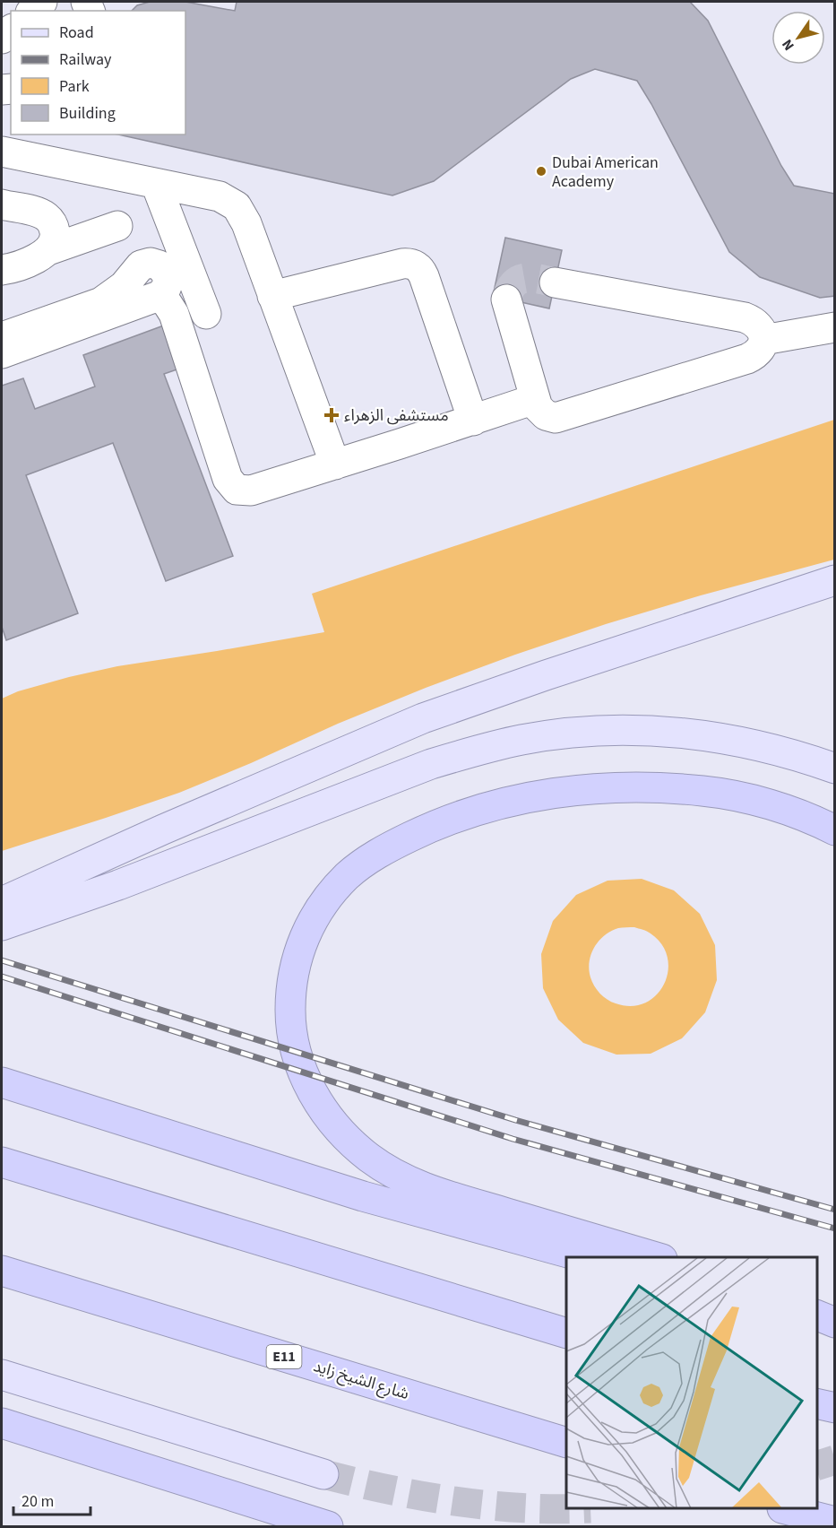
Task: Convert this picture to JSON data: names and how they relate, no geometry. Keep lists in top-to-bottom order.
{
  "streets": {
    "highway": ["E11", "شارع الشيخ زايد"]
  },
  "places": {
    "other": ["Dubai American Academy"],
    "health": ["مستشفى الزهراء"]
  },
  "legend": [
    "Road",
    "Railway",
    "Park",
    "Building"
  ],
  "scale_bar": "20 m",
  "north": "bottom left"
}
